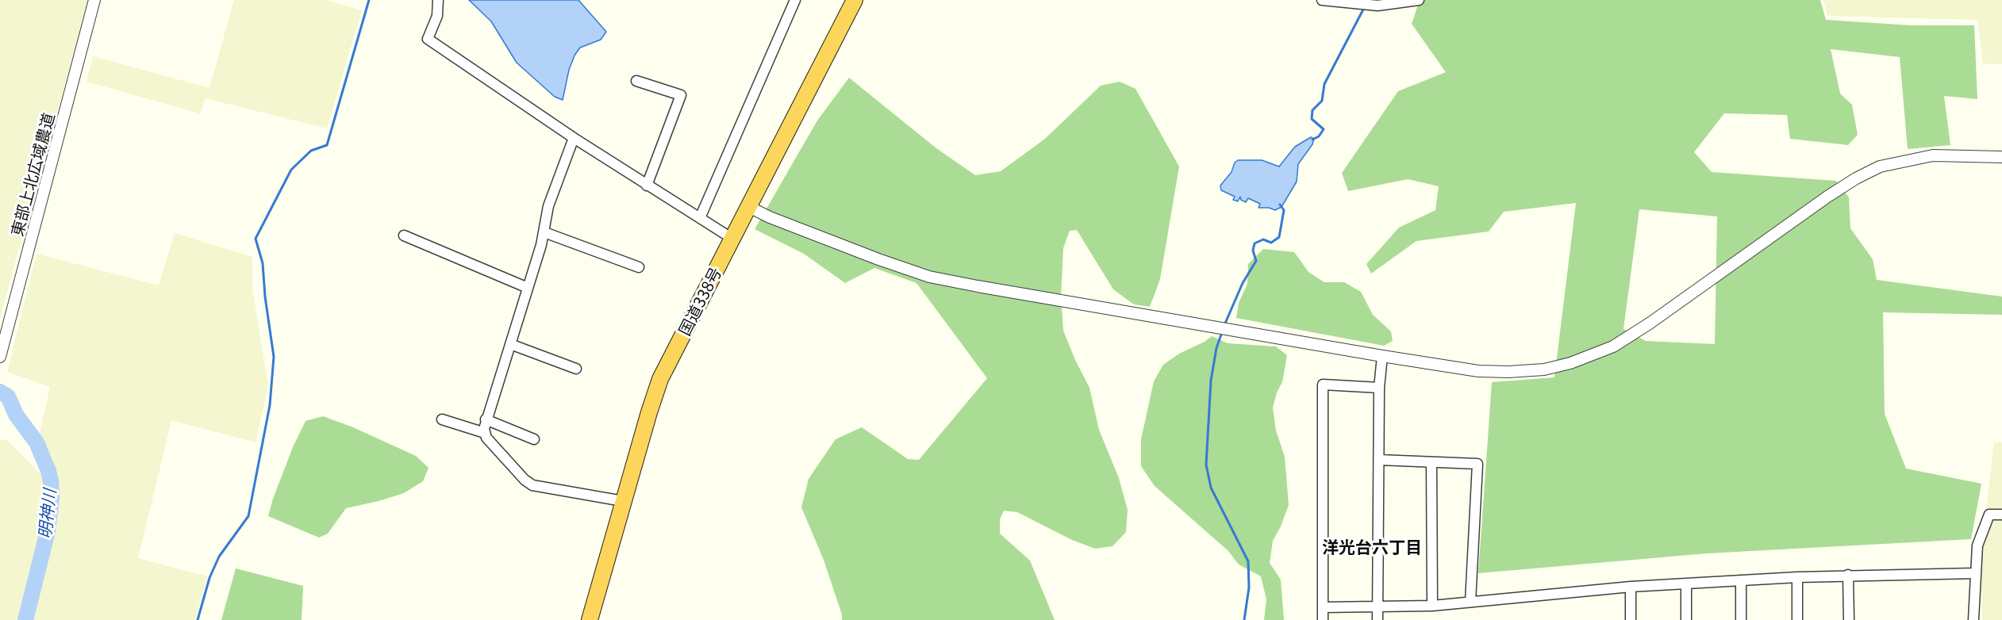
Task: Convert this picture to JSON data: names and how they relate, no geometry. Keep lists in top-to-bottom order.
{
  "streets": {
    "highway": ["国道338号"],
    "street": ["東部上北広域農道"]
  },
  "districts": ["洋光台六丁目"],
  "water": ["明神川"]
}
